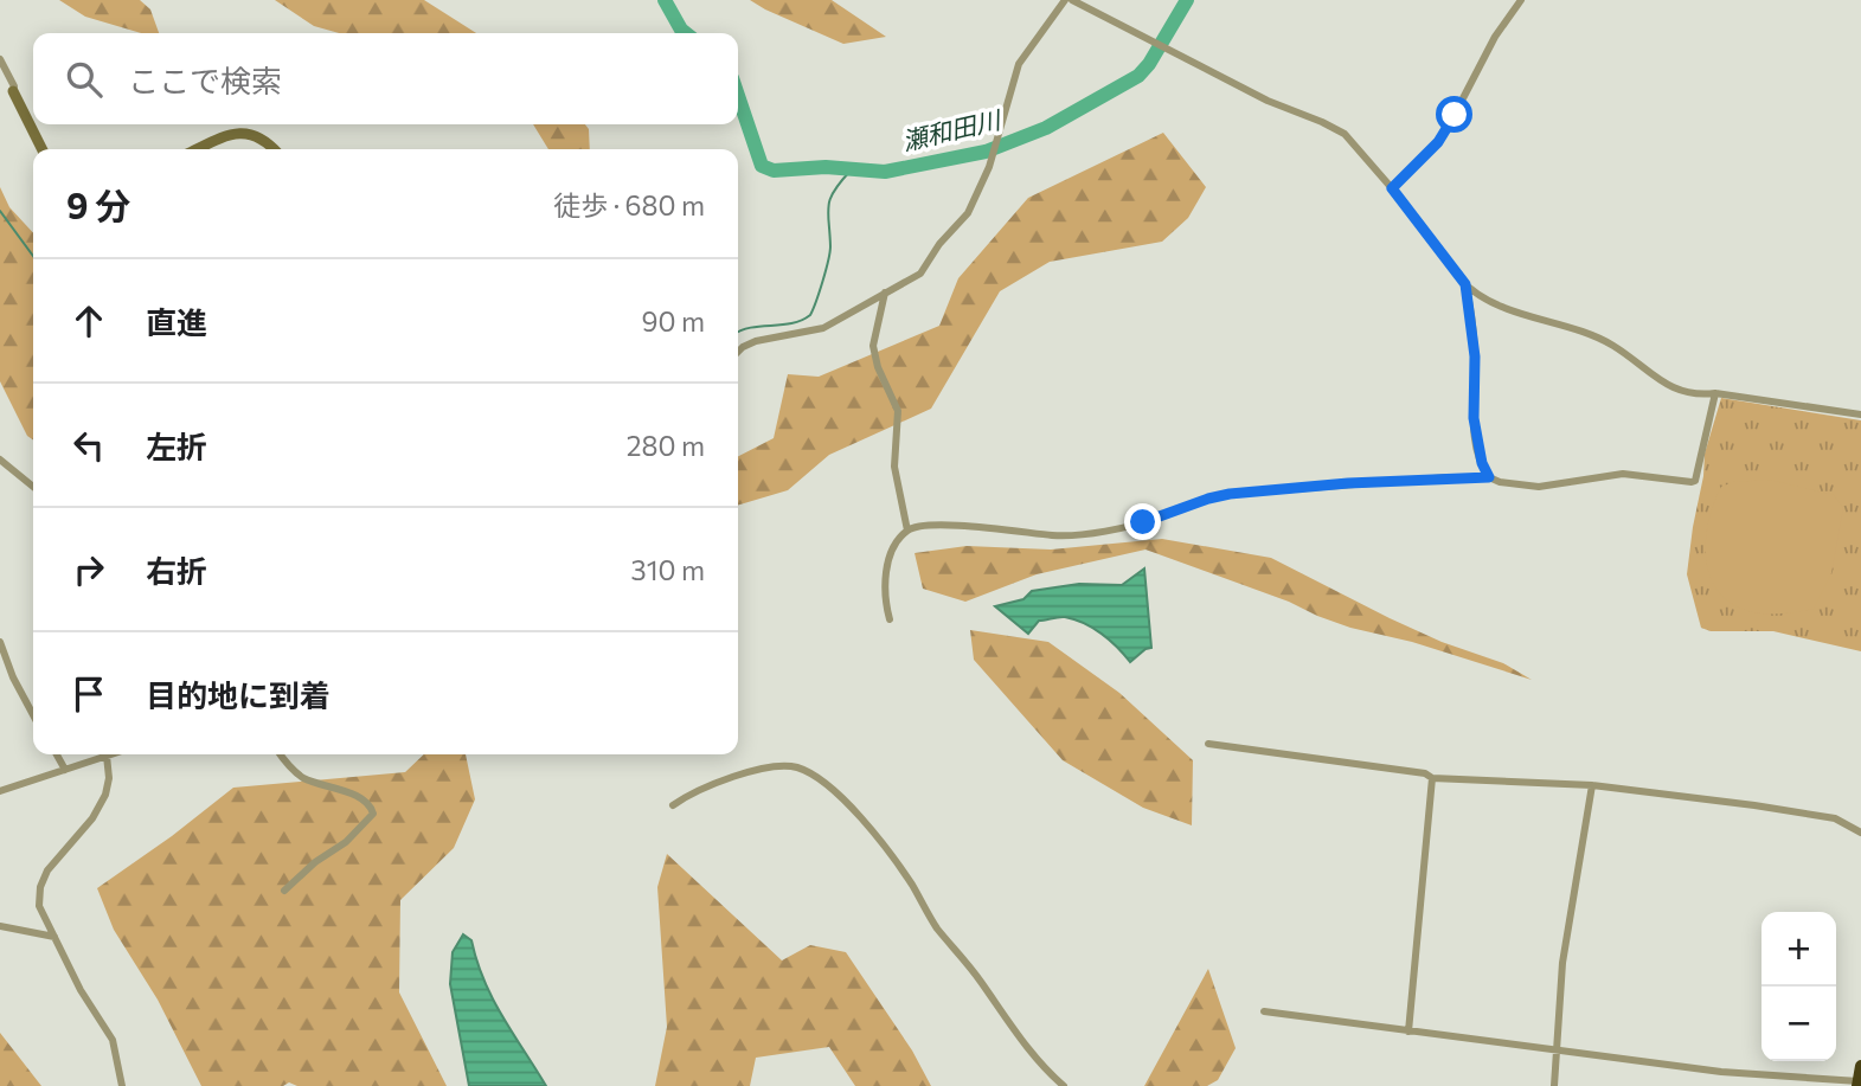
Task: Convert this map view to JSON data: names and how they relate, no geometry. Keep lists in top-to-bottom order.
{
  "water": ["瀬和田川"],
  "page": {
    "search": "ここで検索",
    "heading": ["9 分", "徒歩 · 680 m"],
    "list": [
      ["直進", "90 m"],
      ["左折", "280 m"],
      ["右折", "310 m"],
      "目的地に到着"
    ],
    "map_buttons": ["+", "−"]
  }
}
